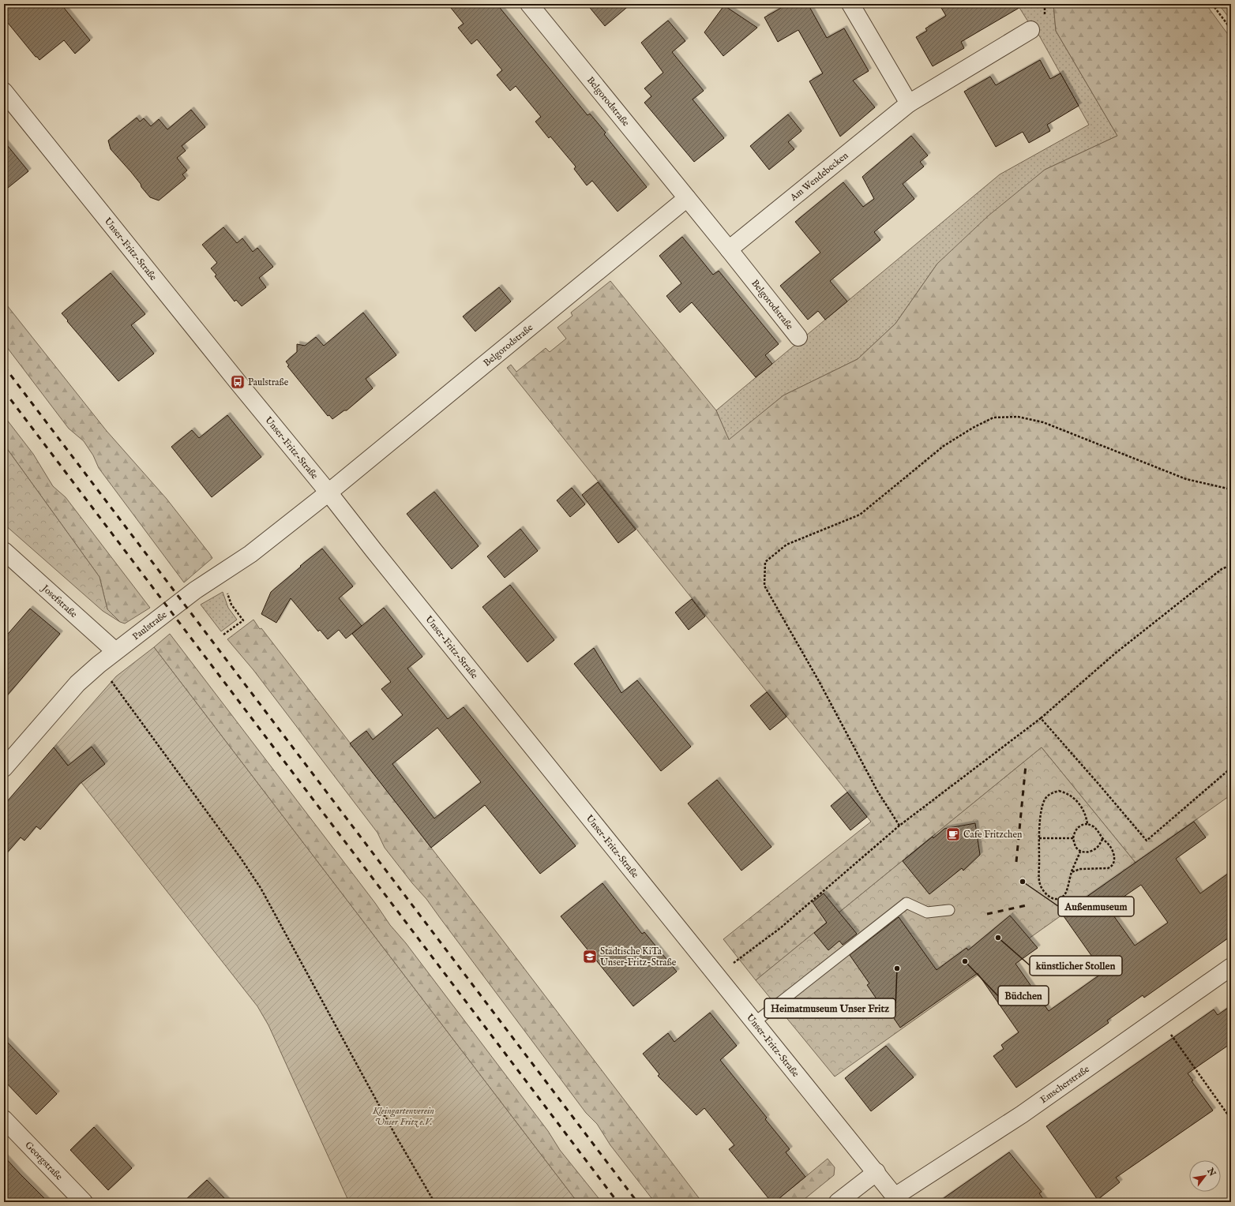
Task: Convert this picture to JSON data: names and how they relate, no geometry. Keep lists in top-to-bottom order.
{
  "streets": {
    "street": [
      "Belgorodstraße",
      "Am Wendebecken",
      "Unser-Fritz-Straße",
      "Josefstraße",
      "Paulstraße",
      "Emscherstraße",
      "Georgstraße"
    ]
  },
  "crossings": [
    ["Belgorodstraße", "Am Wendebecken"],
    ["Belgorodstraße", "Unser-Fritz-Straße"],
    ["Belgorodstraße", "Paulstraße"],
    ["Unser-Fritz-Straße", "Paulstraße"],
    ["Unser-Fritz-Straße", "Emscherstraße"],
    ["Josefstraße", "Paulstraße"]
  ],
  "parks": ["Kleingartenverein Unser Fritz e.V."],
  "places": {
    "bus stop": ["Paulstraße"],
    "cafe": ["Cafe Fritzchen"],
    "other": [
      "Außenmuseum",
      "künstlicher Stollen",
      "Büdchen",
      "Heimatmuseum Unser Fritz"
    ],
    "school or university": ["Städtische KiTa Unser–Fritz-Straße"]
  },
  "north": "top right"
}
